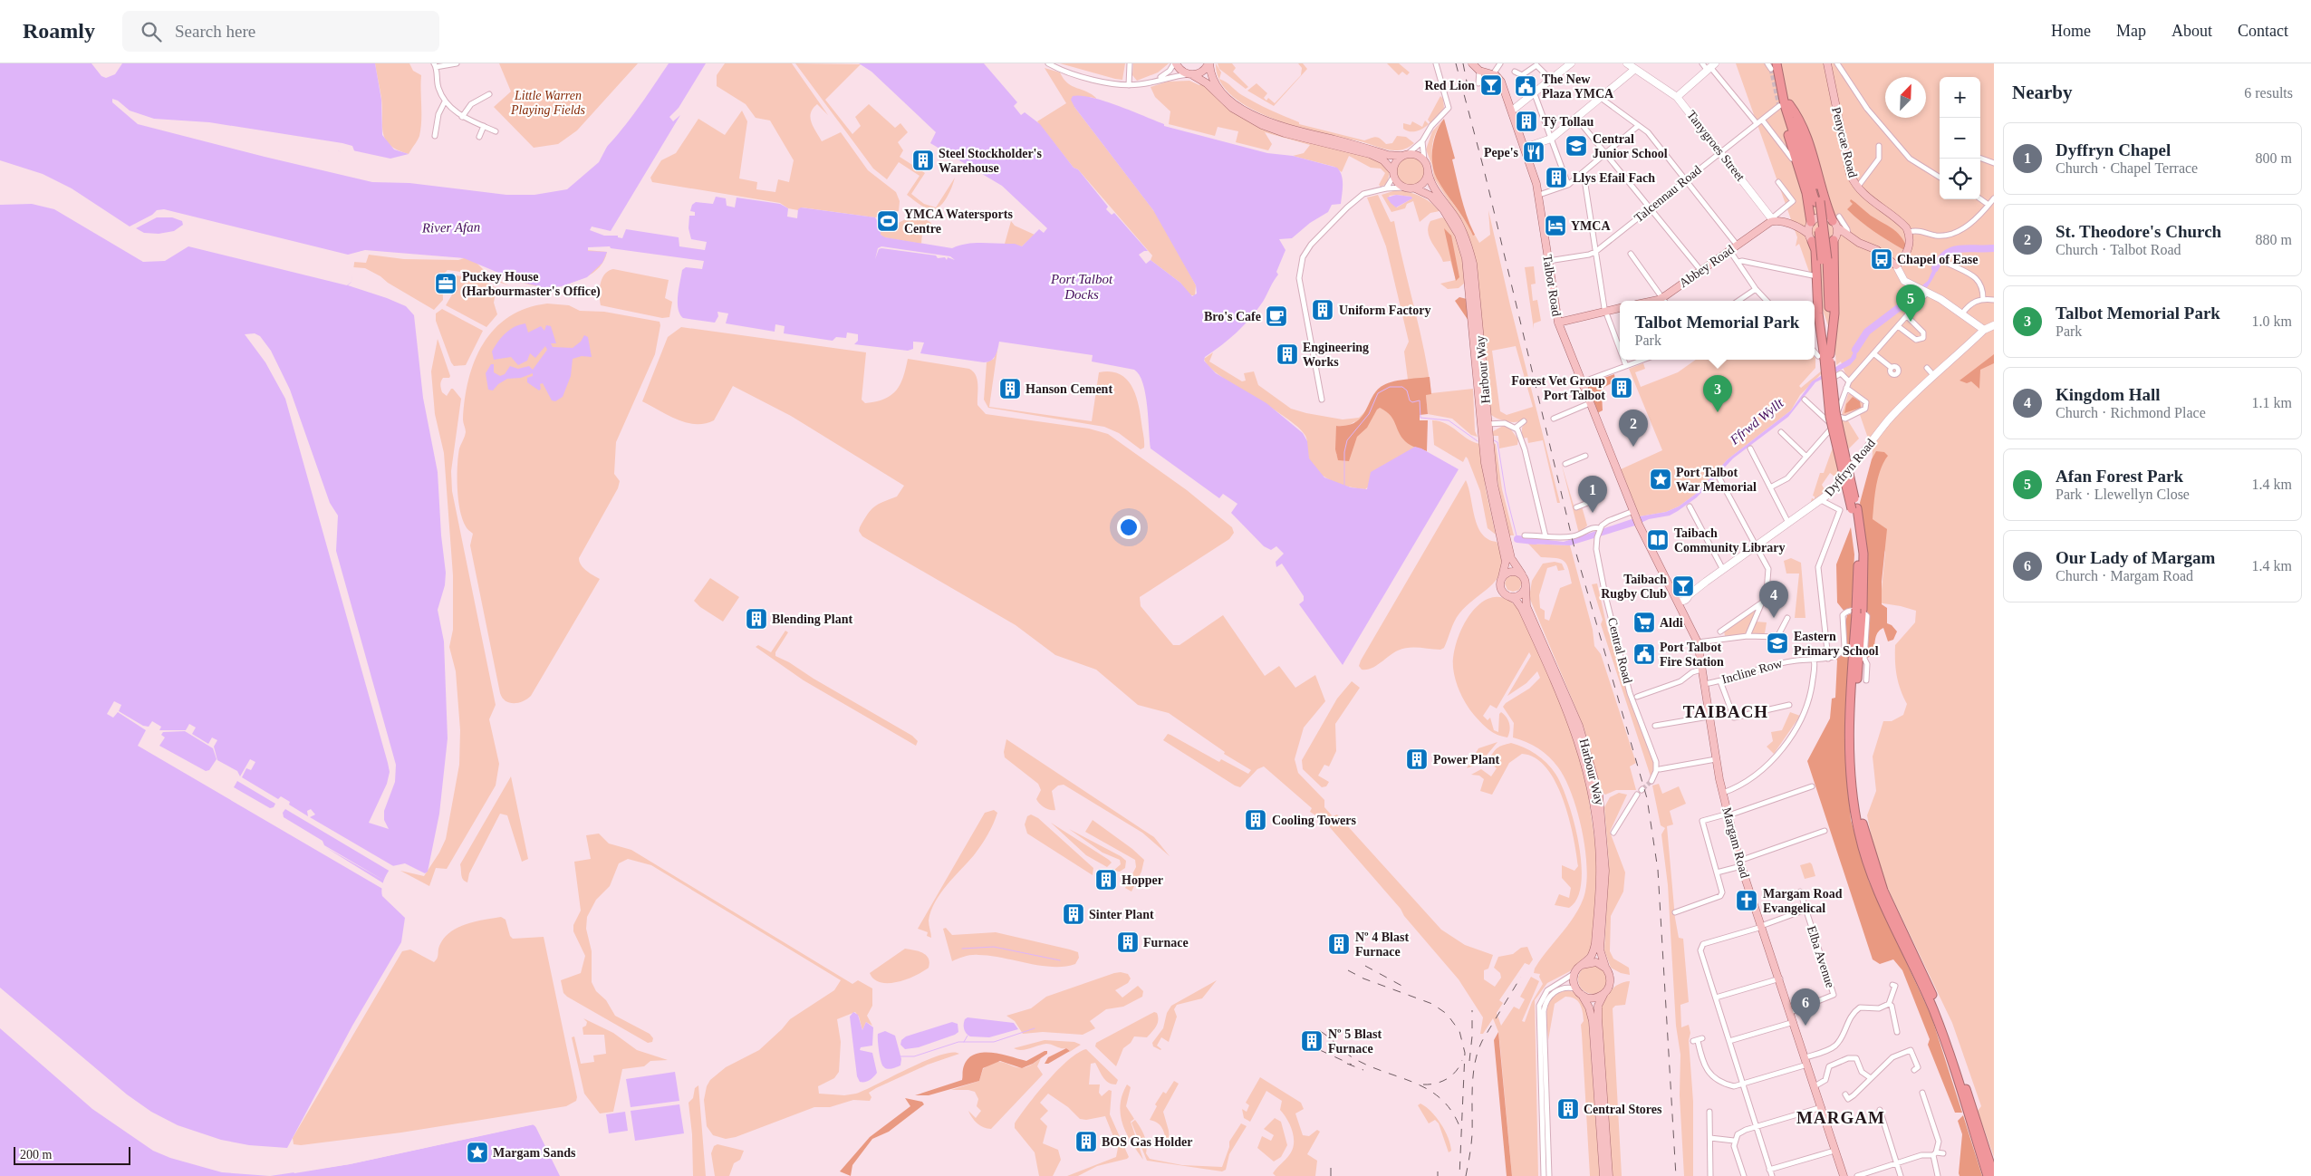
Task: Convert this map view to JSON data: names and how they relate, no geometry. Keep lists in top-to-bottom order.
{
  "streets": {
    "main road": [
      "Penycae Road",
      "Abbey Road",
      "Talbot Road",
      "Harbour Way",
      "Margam Road"
    ],
    "street": [
      "Tanygroes Street",
      "Talcennau Road",
      "Dyffryn Road",
      "Central Road",
      "Incline Row",
      "Elba Avenue"
    ]
  },
  "crossings": [
    ["Tanygroes Street", "Talcennau Road"],
    ["Tanygroes Street", "Abbey Road"],
    ["Talcennau Road", "Talbot Road"],
    ["Talbot Road", "Dyffryn Road"],
    ["Talbot Road", "Margam Road"],
    ["Incline Row", "Margam Road"],
    ["Margam Road", "Elba Avenue"]
  ],
  "districts": ["TAIBACH", "MARGAM"],
  "water": ["River Afan", "Port Talbot Docks", "Ffrwd Wyllt"],
  "parks": ["Little Warren Playing Fields"],
  "places": {
    "bar": ["Red Lion", "Taibach Rugby Club"],
    "public building": ["The New Plaza YMCA", "Port Talbot Fire Station"],
    "building": [
      "Tŷ Tollau",
      "Steel Stockholder's Warehouse",
      "Llys Efail Fach",
      "Uniform Factory",
      "Engineering Works",
      "Forest Vet Group Port Talbot",
      "Hanson Cement",
      "Blending Plant",
      "Power Plant",
      "Cooling Towers",
      "Hopper",
      "Sinter Plant",
      "Furnace",
      "Nº 4 Blast Furnace",
      "Nº 5 Blast Furnace",
      "Central Stores",
      "BOS Gas Holder"
    ],
    "school or university": ["Central Junior School", "Eastern Primary School"],
    "restaurant": ["Pepe's"],
    "sports": ["YMCA Watersports Centre"],
    "hotel": ["YMCA"],
    "bus stop": ["Chapel of Ease"],
    "office": ["Puckey House (Harbourmaster's Office)"],
    "cafe": ["Bro's Cafe"],
    "place": ["Port Talbot War Memorial", "Margam Sands"],
    "library": ["Taibach Community Library"],
    "supermarket": ["Aldi"],
    "church": ["Margam Road Evangelical"]
  },
  "scale_bar": "200 m",
  "north": "top right",
  "page": {
    "header": "Roamly",
    "search": "Search here",
    "nav": [
      "Home",
      "Map",
      "About",
      "Contact"
    ],
    "heading": ["Nearby", "6 results"],
    "map_buttons": ["+", "−"],
    "list": [
      {
        "mark": "1",
        "name": "Dyffryn Chapel",
        "note": "Church · Chapel Terrace",
        "value": "800 m"
      },
      {
        "mark": "2",
        "name": "St. Theodore's Church",
        "note": "Church · Talbot Road",
        "value": "880 m"
      },
      {
        "mark": "3",
        "name": "Talbot Memorial Park",
        "note": "Park",
        "value": "1.0 km"
      },
      {
        "mark": "4",
        "name": "Kingdom Hall",
        "note": "Church · Richmond Place",
        "value": "1.1 km"
      },
      {
        "mark": "5",
        "name": "Afan Forest Park",
        "note": "Park · Llewellyn Close",
        "value": "1.4 km"
      },
      {
        "mark": "6",
        "name": "Our Lady of Margam",
        "note": "Church · Margam Road",
        "value": "1.4 km"
      }
    ],
    "pins": [
      "5",
      "3",
      "2",
      "1",
      "4",
      "6"
    ],
    "popup": ["Talbot Memorial Park", "Park"],
    "scale": "200 m"
  }
}
